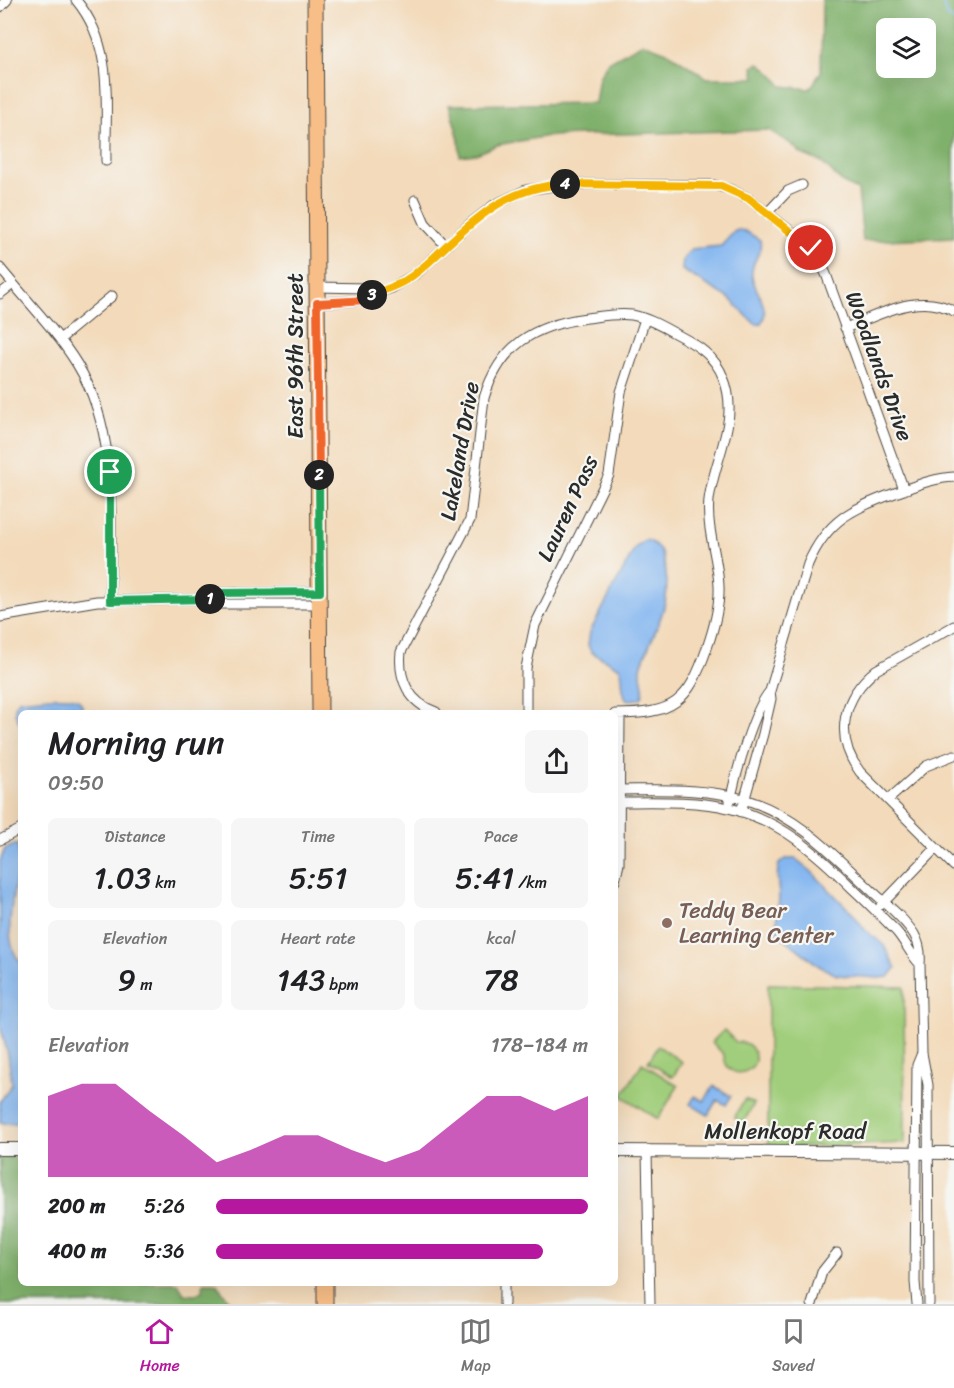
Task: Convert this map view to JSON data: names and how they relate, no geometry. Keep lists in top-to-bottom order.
{
  "streets": {
    "main road": ["East 96th Street"],
    "street": [
      "Woodlands Drive",
      "Lakeland Drive",
      "Lauren Pass",
      "Mollenkopf Road"
    ]
  },
  "crossings": [
    ["East 96th Street", "Woodlands Drive"],
    ["Lakeland Drive", "Lauren Pass"]
  ],
  "places": ["Teddy Bear Learning Center"],
  "page": {
    "pins": [
      "4",
      "3",
      "2",
      "1"
    ],
    "heading": ["Morning run", "09:50"],
    "stats": [
      ["Distance", "1.03 km"],
      ["Time", "5:51"],
      ["Pace", "5:41 /km"],
      ["Elevation", "9 m"],
      ["Heart rate", "143 bpm"],
      ["kcal", "78"]
    ],
    "chart": ["Elevation", "178–184 m"],
    "list": [
      {
        "name": "200 m",
        "note": "5:26"
      },
      {
        "name": "400 m",
        "note": "5:36"
      }
    ],
    "tabs": ["Home", "Map", "Saved"]
  }
}
